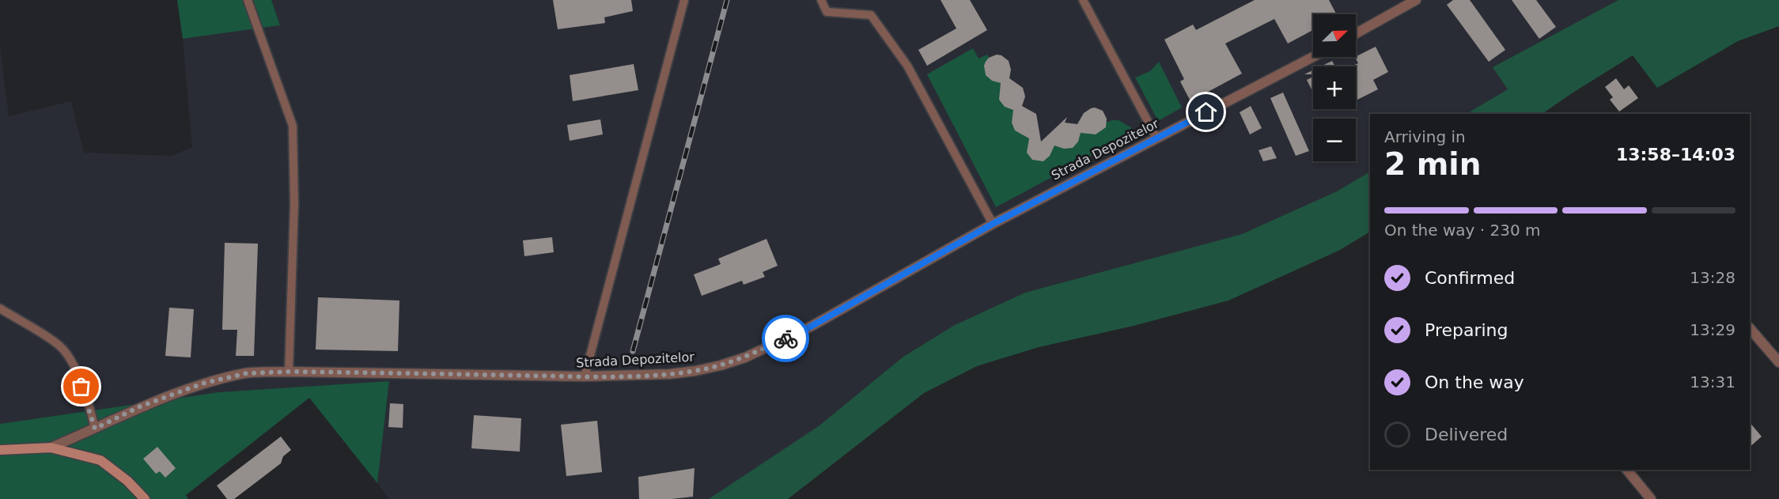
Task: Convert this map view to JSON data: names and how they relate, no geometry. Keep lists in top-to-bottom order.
{
  "streets": {
    "street": ["Strada Depozitelor"]
  },
  "north": "top right",
  "page": {
    "map_buttons": ["+", "−"],
    "heading": ["2 min", "Arriving in", "13:58–14:03"],
    "bar": "On the way · 230 m",
    "list": [
      ["Confirmed", "13:28"],
      ["Preparing", "13:29"],
      ["On the way", "13:31"],
      "Delivered"
    ]
  }
}
